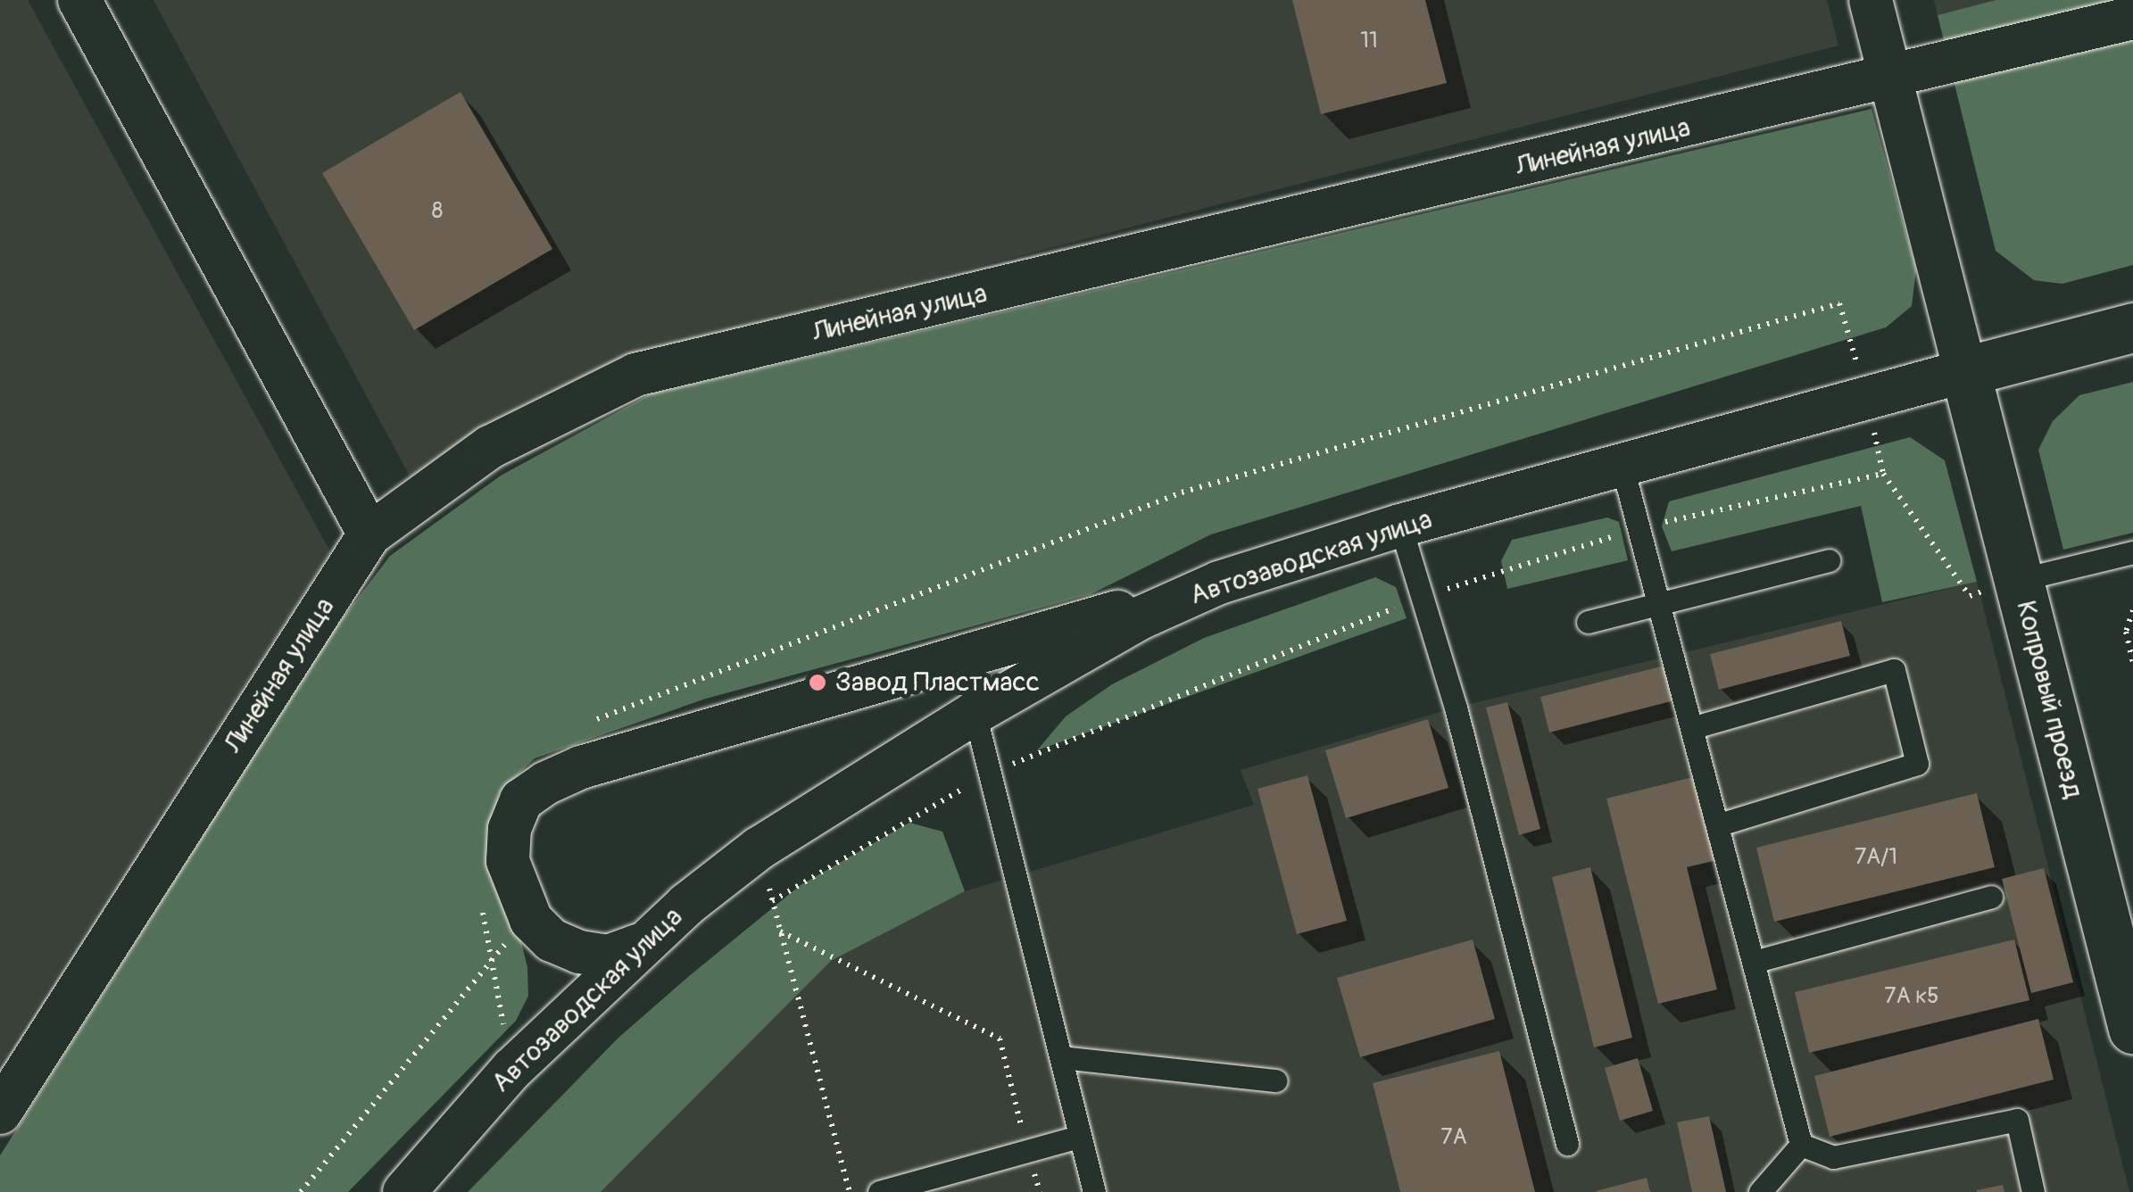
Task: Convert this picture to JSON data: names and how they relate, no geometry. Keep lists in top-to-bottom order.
{
  "streets": {
    "main road": ["Автозаводская улица", "Копровый проезд"],
    "street": ["Линейная улица"]
  },
  "crossings": [
    ["Автозаводская улица", "Копровый проезд"]
  ],
  "places": ["Завод Пластмасс"],
  "house_numbers": [
    "11",
    "8",
    "7А/1",
    "7А к5",
    "7А"
  ]
}
